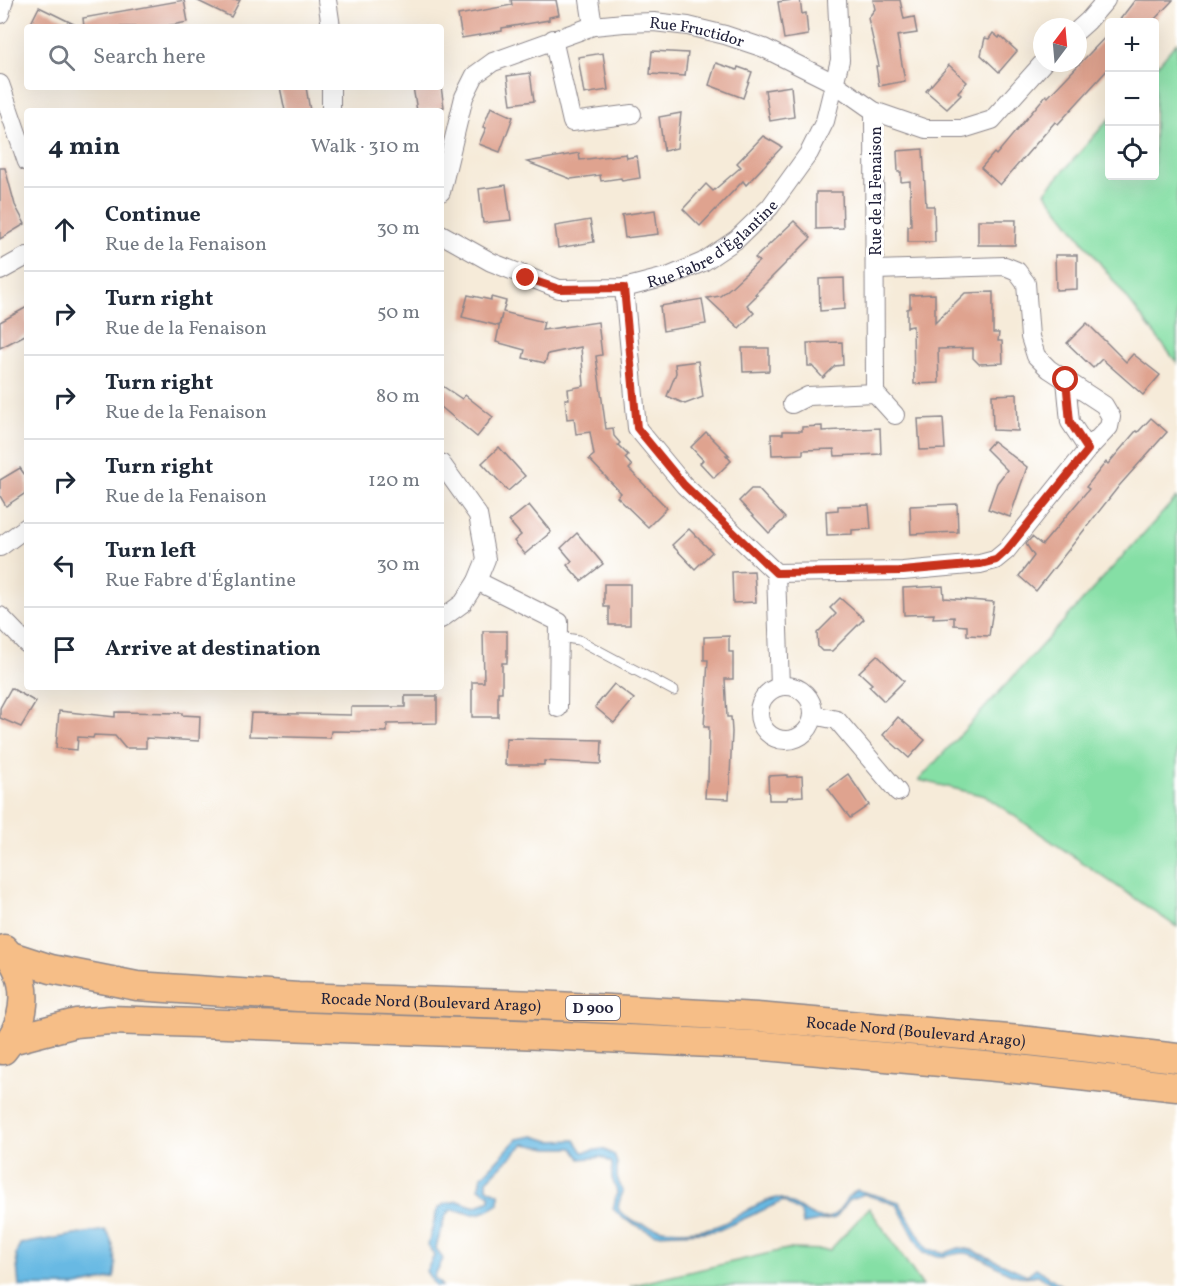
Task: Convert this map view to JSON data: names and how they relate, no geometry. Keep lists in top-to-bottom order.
{
  "streets": {
    "main road": ["Rocade Nord (Boulevard Arago)", "D 900"],
    "street": ["Rue Fructidor", "Rue de la Fenaison", "Rue Fabre d'Églantine"]
  },
  "crossings": [
    ["Rue Fructidor", "Rue de la Fenaison"],
    ["Rue Fructidor", "Rue Fabre d'Églantine"]
  ],
  "north": "top",
  "page": {
    "map_buttons": ["+", "−"],
    "search": "Search here",
    "heading": ["4 min", "Walk · 310 m"],
    "list": [
      ["Continue", "Rue de la Fenaison", "30 m"],
      ["Turn right", "Rue de la Fenaison", "50 m"],
      ["Turn right", "Rue de la Fenaison", "80 m"],
      ["Turn right", "Rue de la Fenaison", "120 m"],
      ["Turn left", "Rue Fabre d'Églantine", "30 m"],
      "Arrive at destination"
    ]
  }
}
